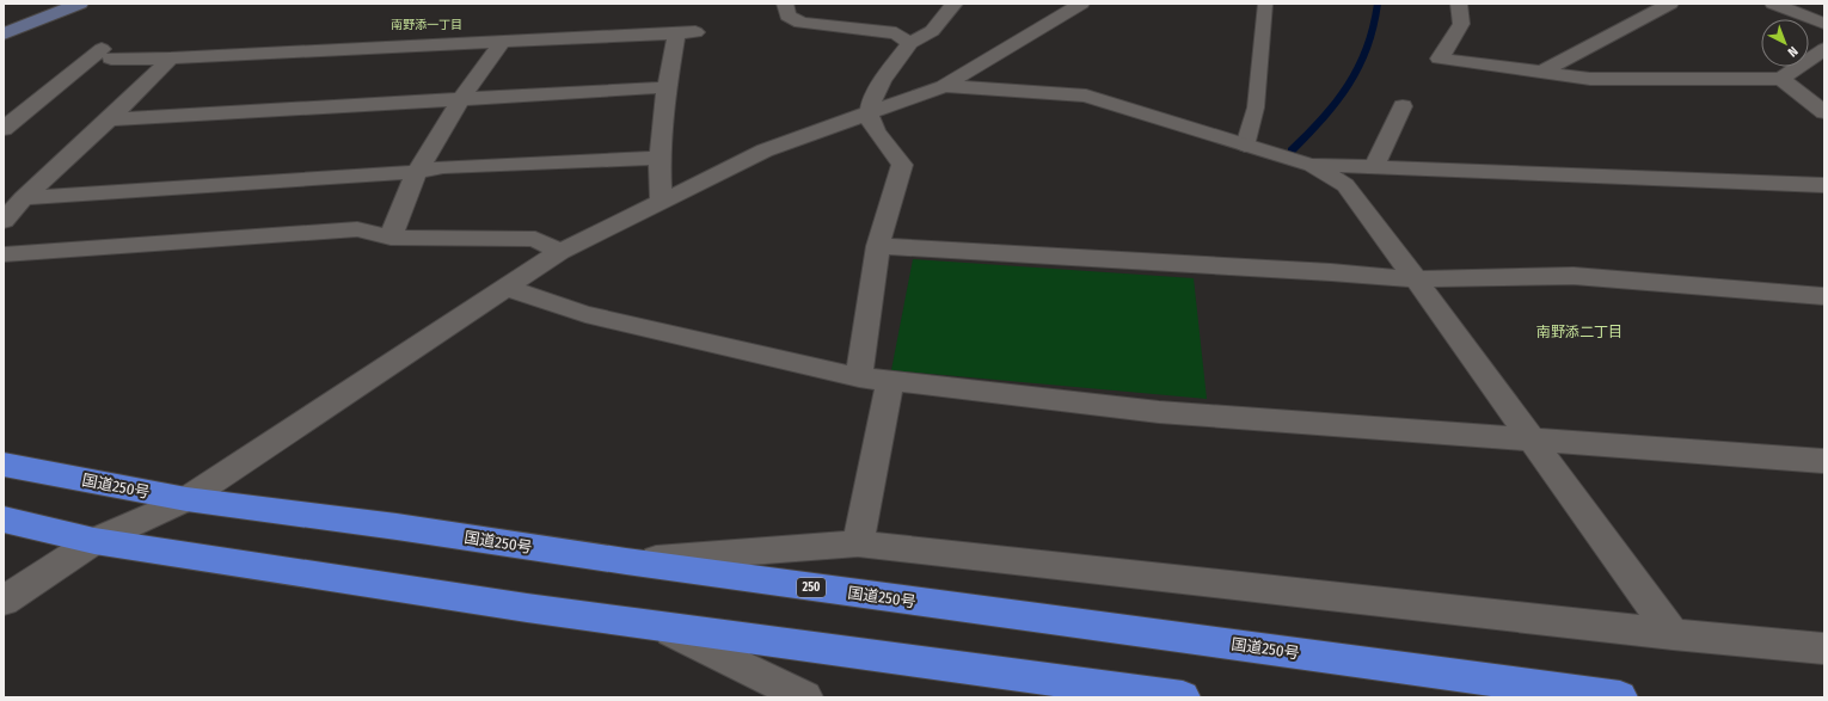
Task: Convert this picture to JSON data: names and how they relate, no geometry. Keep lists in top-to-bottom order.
{
  "streets": {
    "highway": ["国道250号", "250"]
  },
  "districts": ["南野添一丁目", "南野添二丁目"],
  "north": "bottom right"
}
